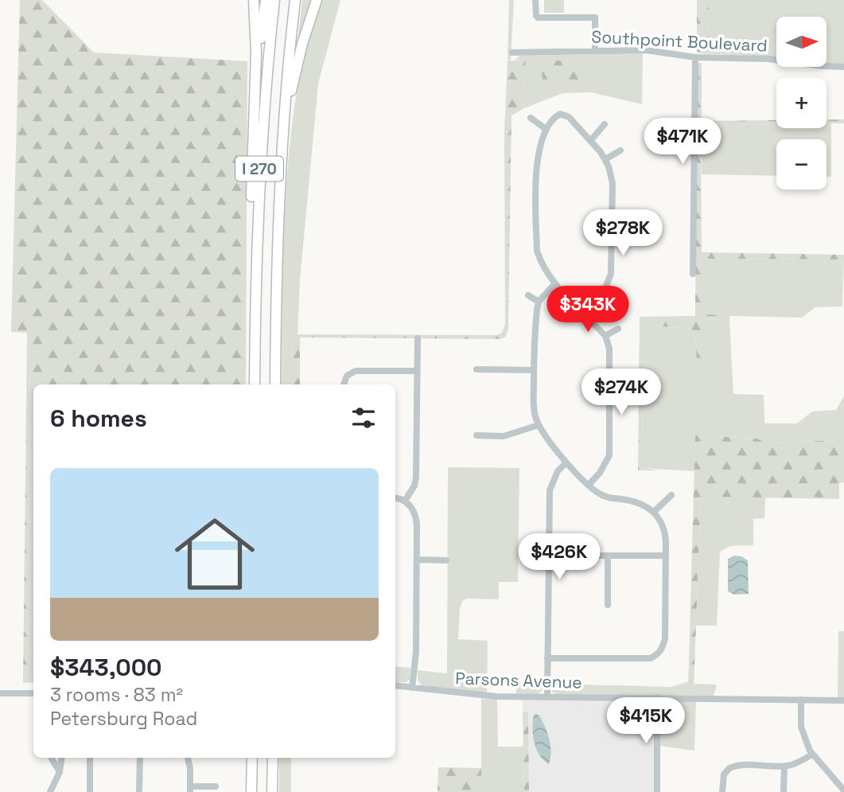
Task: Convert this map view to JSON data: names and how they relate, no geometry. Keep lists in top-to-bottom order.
{
  "streets": {
    "highway": ["I 270"],
    "street": ["Southpoint Boulevard", "Parsons Avenue"]
  },
  "north": "right",
  "page": {
    "map_buttons": ["+", "−"],
    "price": [
      "$471K",
      "$278K",
      "$343K",
      "$274K",
      "$426K",
      "$415K"
    ],
    "heading": "6 homes",
    "list": [
      {
        "name": "$343,000",
        "note": "3 rooms · 83 m² · Petersburg Road"
      }
    ]
  }
}
